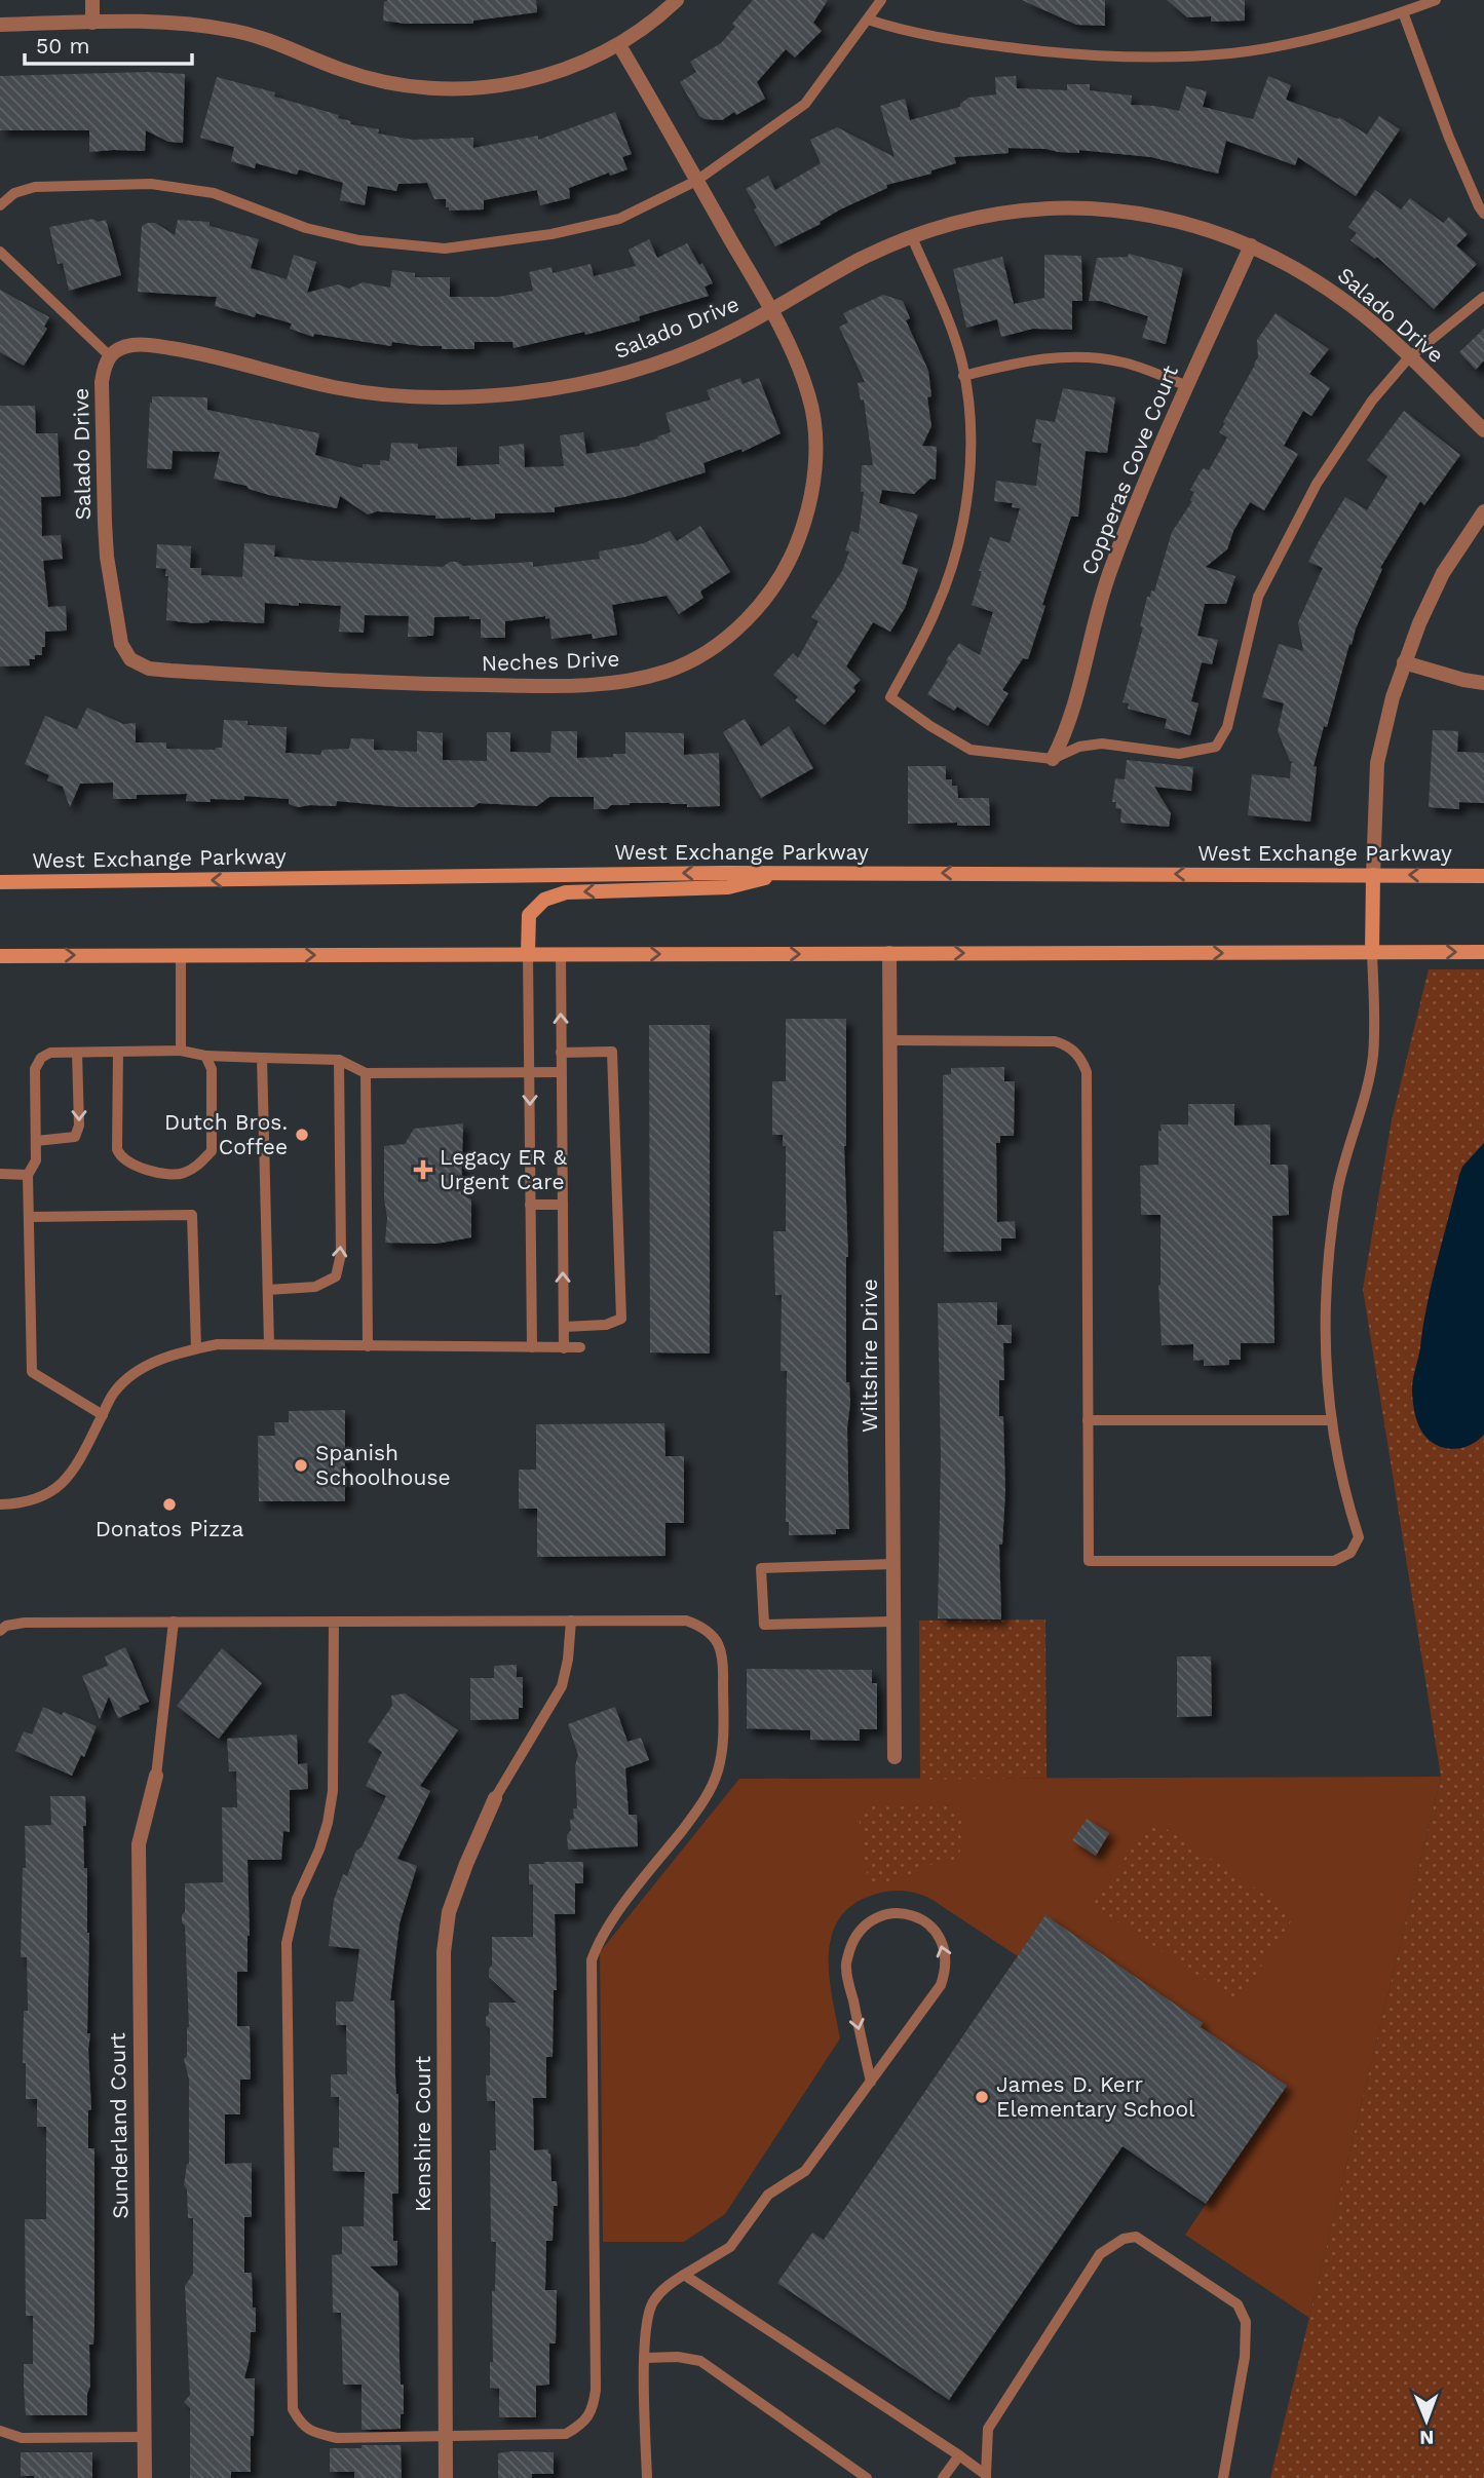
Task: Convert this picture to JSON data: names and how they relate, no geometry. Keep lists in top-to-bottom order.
{
  "streets": {
    "main road": ["West Exchange Parkway"],
    "street": [
      "Salado Drive",
      "Copperas Cove Court",
      "Neches Drive",
      "Wiltshire Drive",
      "Sunderland Court",
      "Kenshire Court"
    ]
  },
  "crossings": [
    ["Salado Drive", "Copperas Cove Court"],
    ["Salado Drive", "Neches Drive"]
  ],
  "places": {
    "other": [
      "Dutch Bros. Coffee",
      "Spanish Schoolhouse",
      "Donatos Pizza",
      "James D. Kerr Elementary School"
    ],
    "health": ["Legacy ER & Urgent Care"]
  },
  "scale_bar": "50 m",
  "north": "bottom"
}
